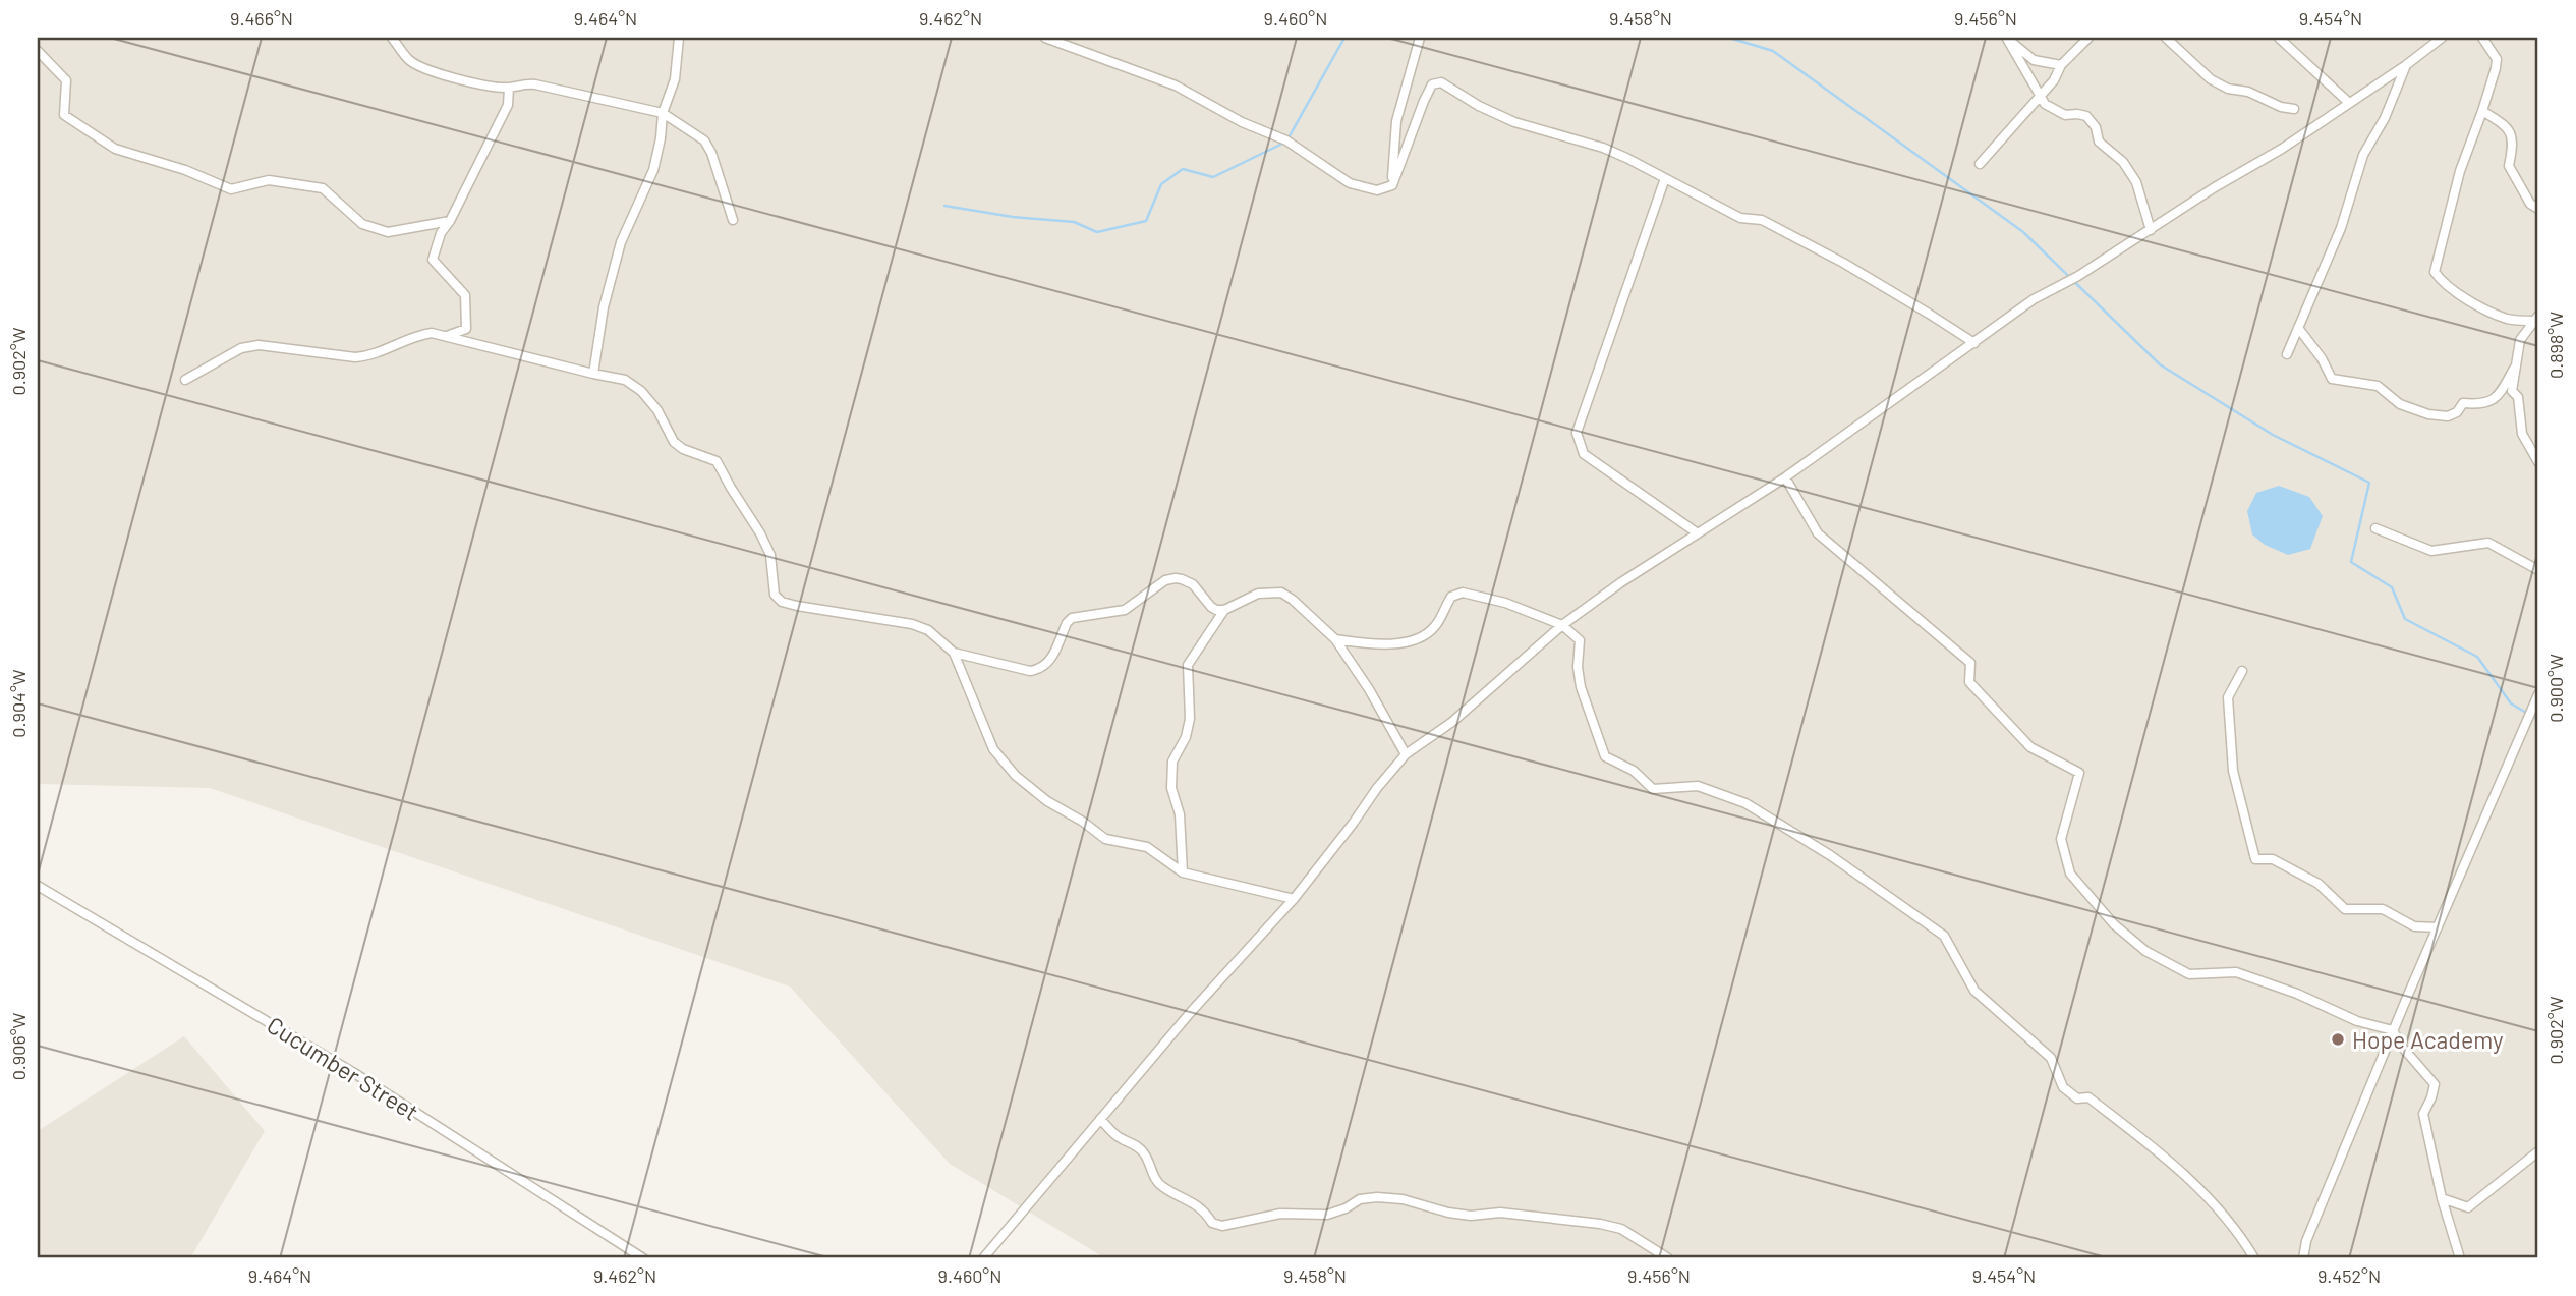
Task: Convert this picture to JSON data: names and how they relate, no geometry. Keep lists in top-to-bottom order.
{
  "streets": {
    "street": ["Cucumber Street"]
  },
  "places": ["Hope Academy"],
  "coordinates": [
    "9.466°N",
    "9.464°N",
    "9.462°N",
    "9.460°N",
    "9.458°N",
    "9.456°N",
    "9.454°N",
    "0.898°W",
    "0.902°W",
    "0.900°W",
    "0.904°W",
    "0.906°W",
    "9.452°N"
  ]
}
